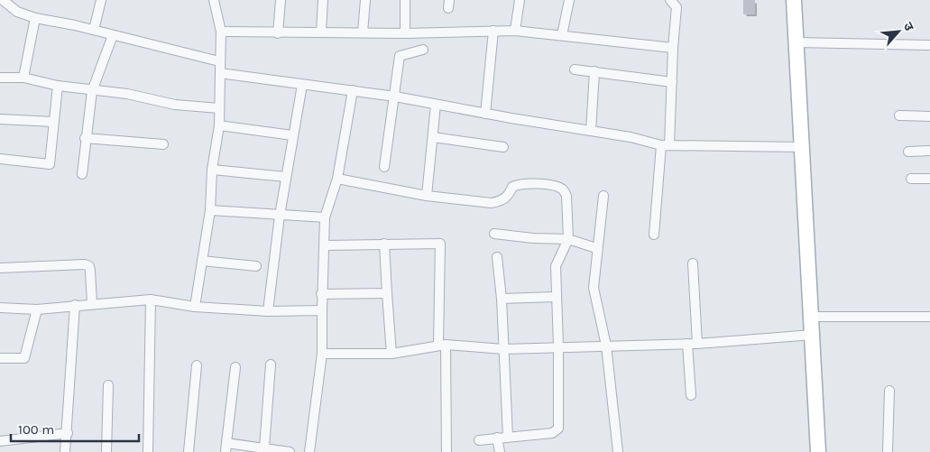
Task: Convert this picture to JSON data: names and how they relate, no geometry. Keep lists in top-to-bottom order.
{
  "scale_bar": "100 m",
  "north": "top right"
}
